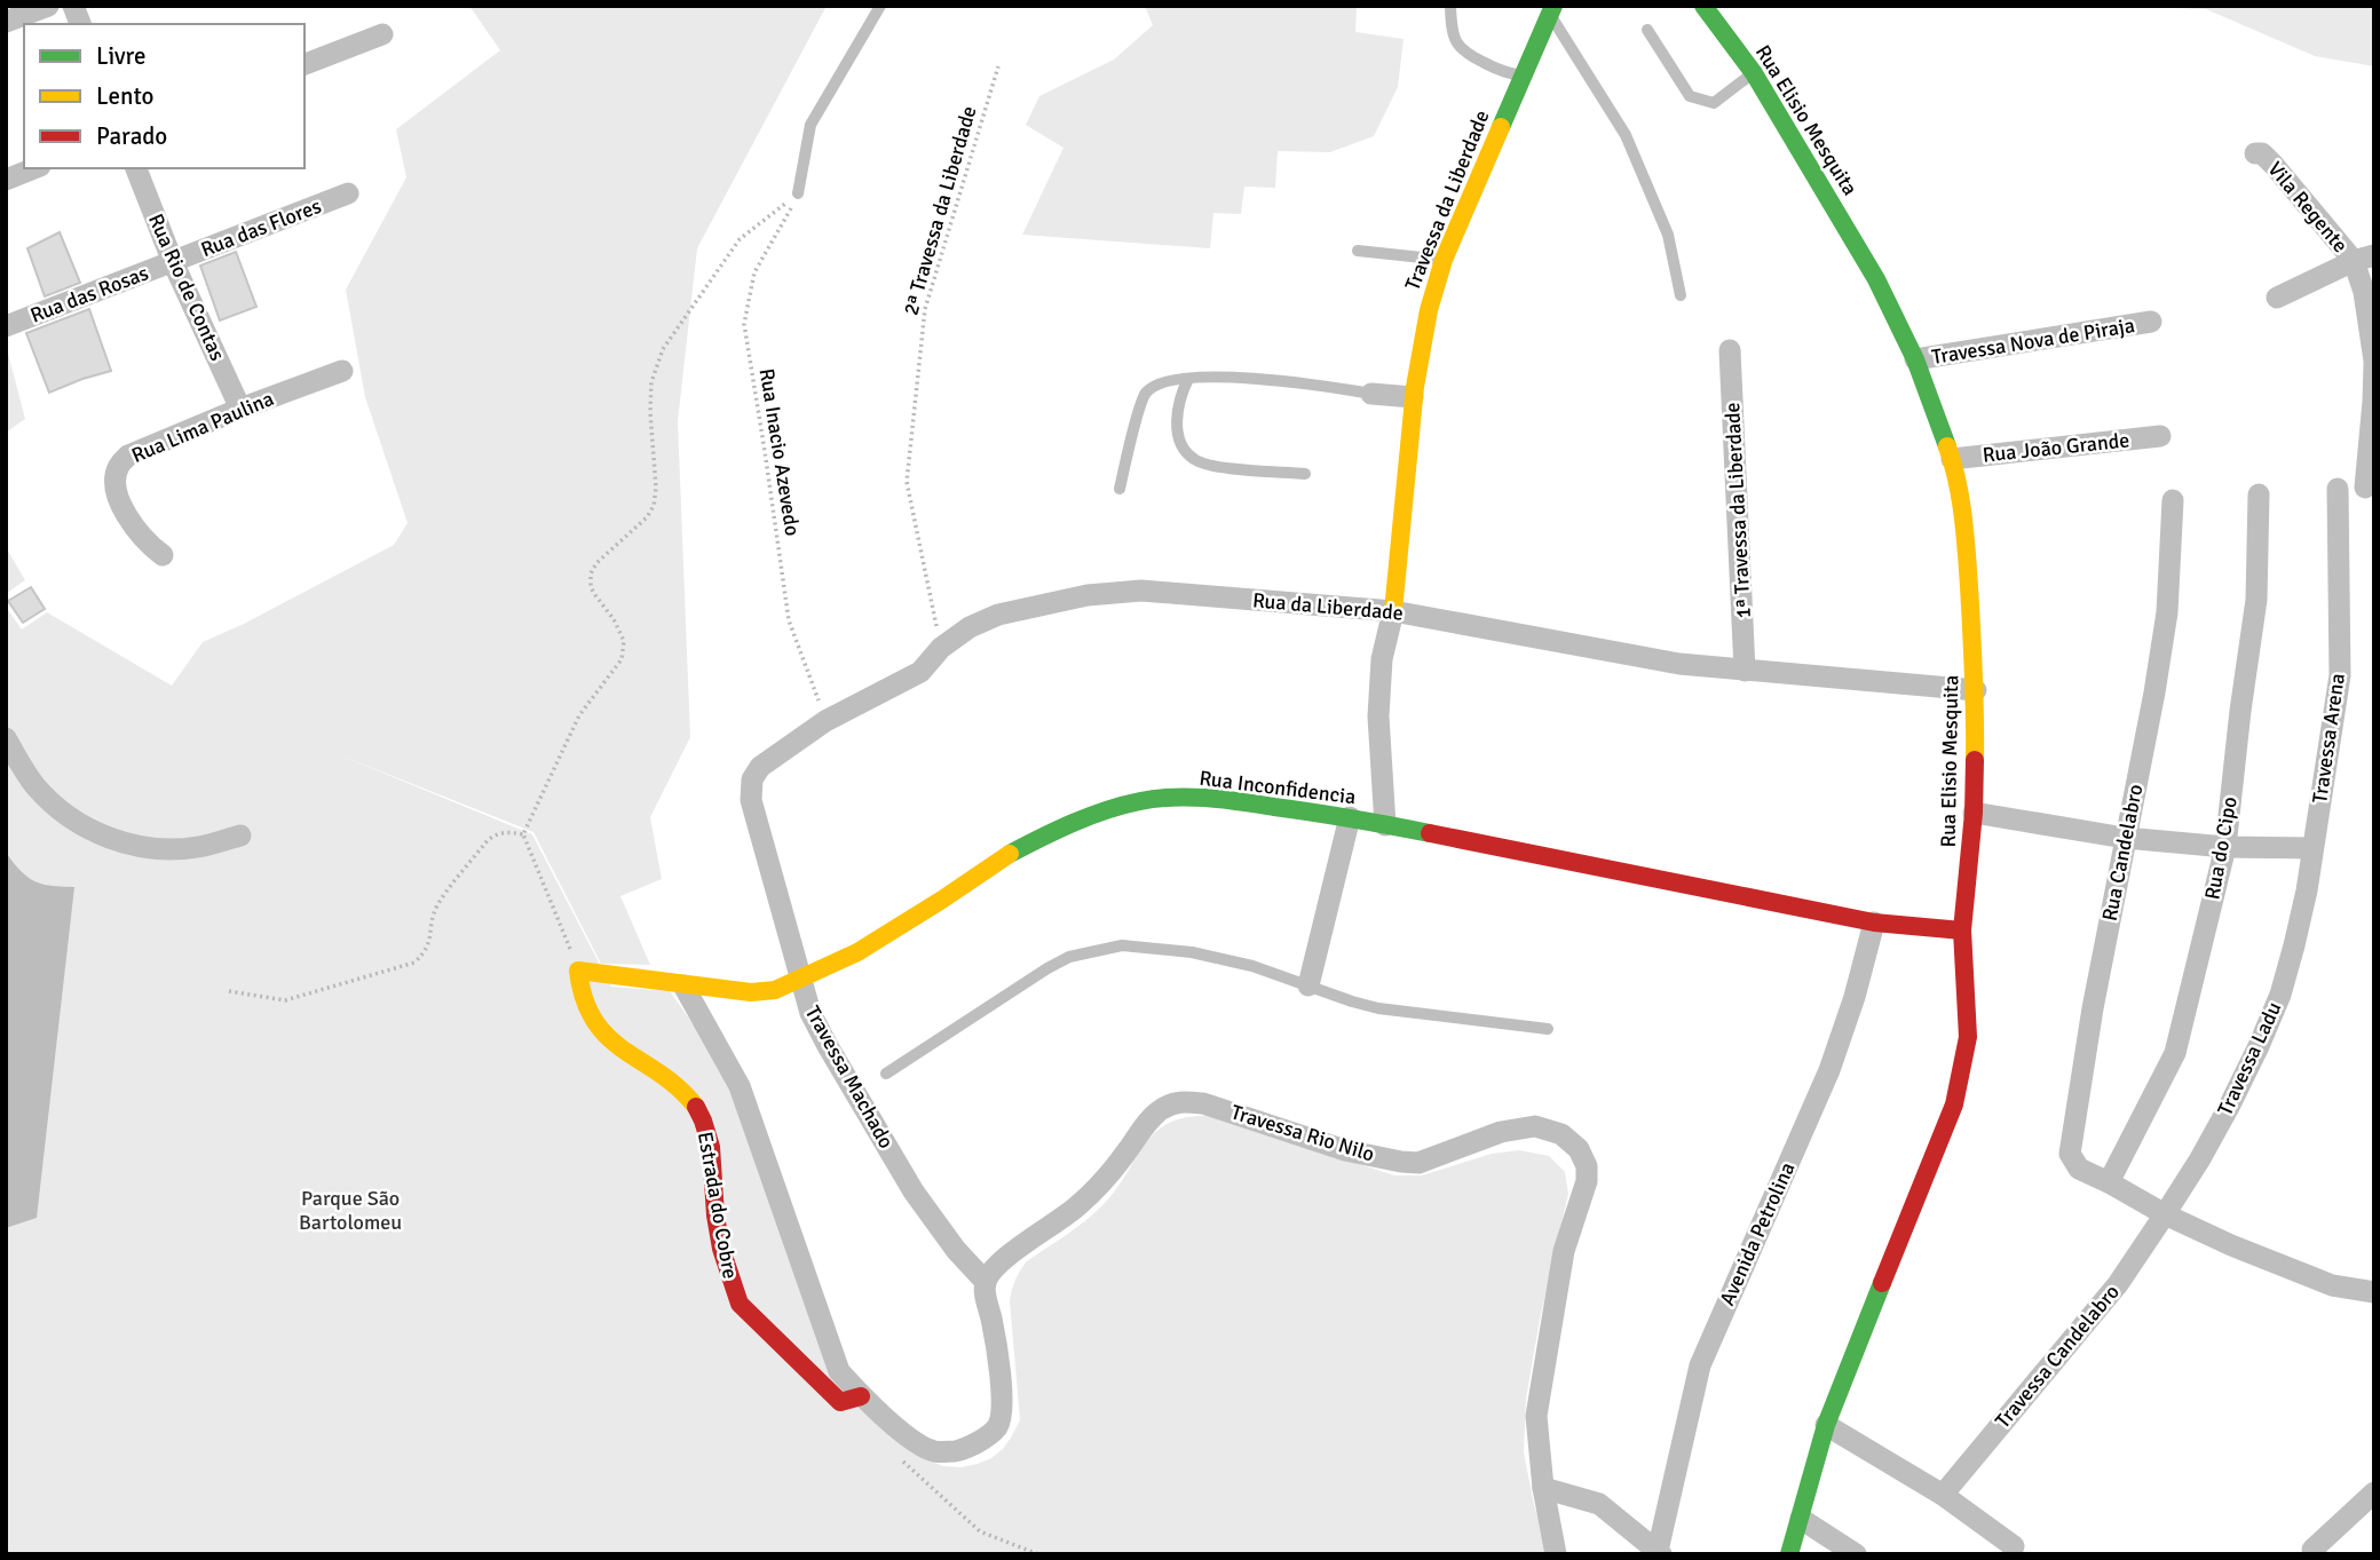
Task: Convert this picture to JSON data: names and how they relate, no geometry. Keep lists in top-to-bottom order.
{
  "streets": {
    "street": [
      "Rua Elisio Mesquita",
      "Travessa da Liberdade",
      "Vila Regente",
      "Rua das Flores",
      "Rua Rio de Contas",
      "Rua das Rosas",
      "Travessa Nova de Piraja",
      "Rua Lima Paulina",
      "Rua João Grande",
      "1ª Travessa da Liberdade",
      "Rua da Liberdade",
      "Travessa Arena",
      "Rua Inconfidencia",
      "Rua do Cipo",
      "Rua Candelabro",
      "Travessa Ladu",
      "Travessa Machado",
      "Travessa Rio Nilo",
      "Estrada do Cobre",
      "Avenida Petrolina",
      "Travessa Candelabro"
    ],
    "path": ["2ª Travessa da Liberdade", "Rua Inacio Azevedo"]
  },
  "crossings": [
    ["Rua Elisio Mesquita", "Travessa Nova de Piraja"],
    ["Rua Elisio Mesquita", "Rua João Grande"],
    ["Rua Elisio Mesquita", "Rua da Liberdade"],
    ["Rua Elisio Mesquita", "Rua Inconfidencia"],
    ["Travessa da Liberdade", "Rua da Liberdade"],
    ["2ª Travessa da Liberdade", "Rua da Liberdade"],
    ["Rua das Flores", "Rua Rio de Contas"],
    ["Rua das Flores", "Rua das Rosas"],
    ["Rua Rio de Contas", "Rua das Rosas"],
    ["Rua Rio de Contas", "Rua Lima Paulina"],
    ["Rua Inacio Azevedo", "Rua da Liberdade"],
    ["1ª Travessa da Liberdade", "Rua da Liberdade"],
    ["Rua da Liberdade", "Travessa Machado"],
    ["Travessa Arena", "Travessa Ladu"],
    ["Rua Inconfidencia", "Travessa Machado"],
    ["Rua Inconfidencia", "Estrada do Cobre"],
    ["Rua Inconfidencia", "Avenida Petrolina"],
    ["Rua do Cipo", "Rua Candelabro"],
    ["Rua Candelabro", "Travessa Ladu"],
    ["Rua Candelabro", "Travessa Candelabro"],
    ["Travessa Ladu", "Travessa Candelabro"],
    ["Travessa Machado", "Travessa Rio Nilo"]
  ],
  "parks": ["Parque São Bartolomeu"],
  "legend": ["Livre", "Lento", "Parado"]
}
